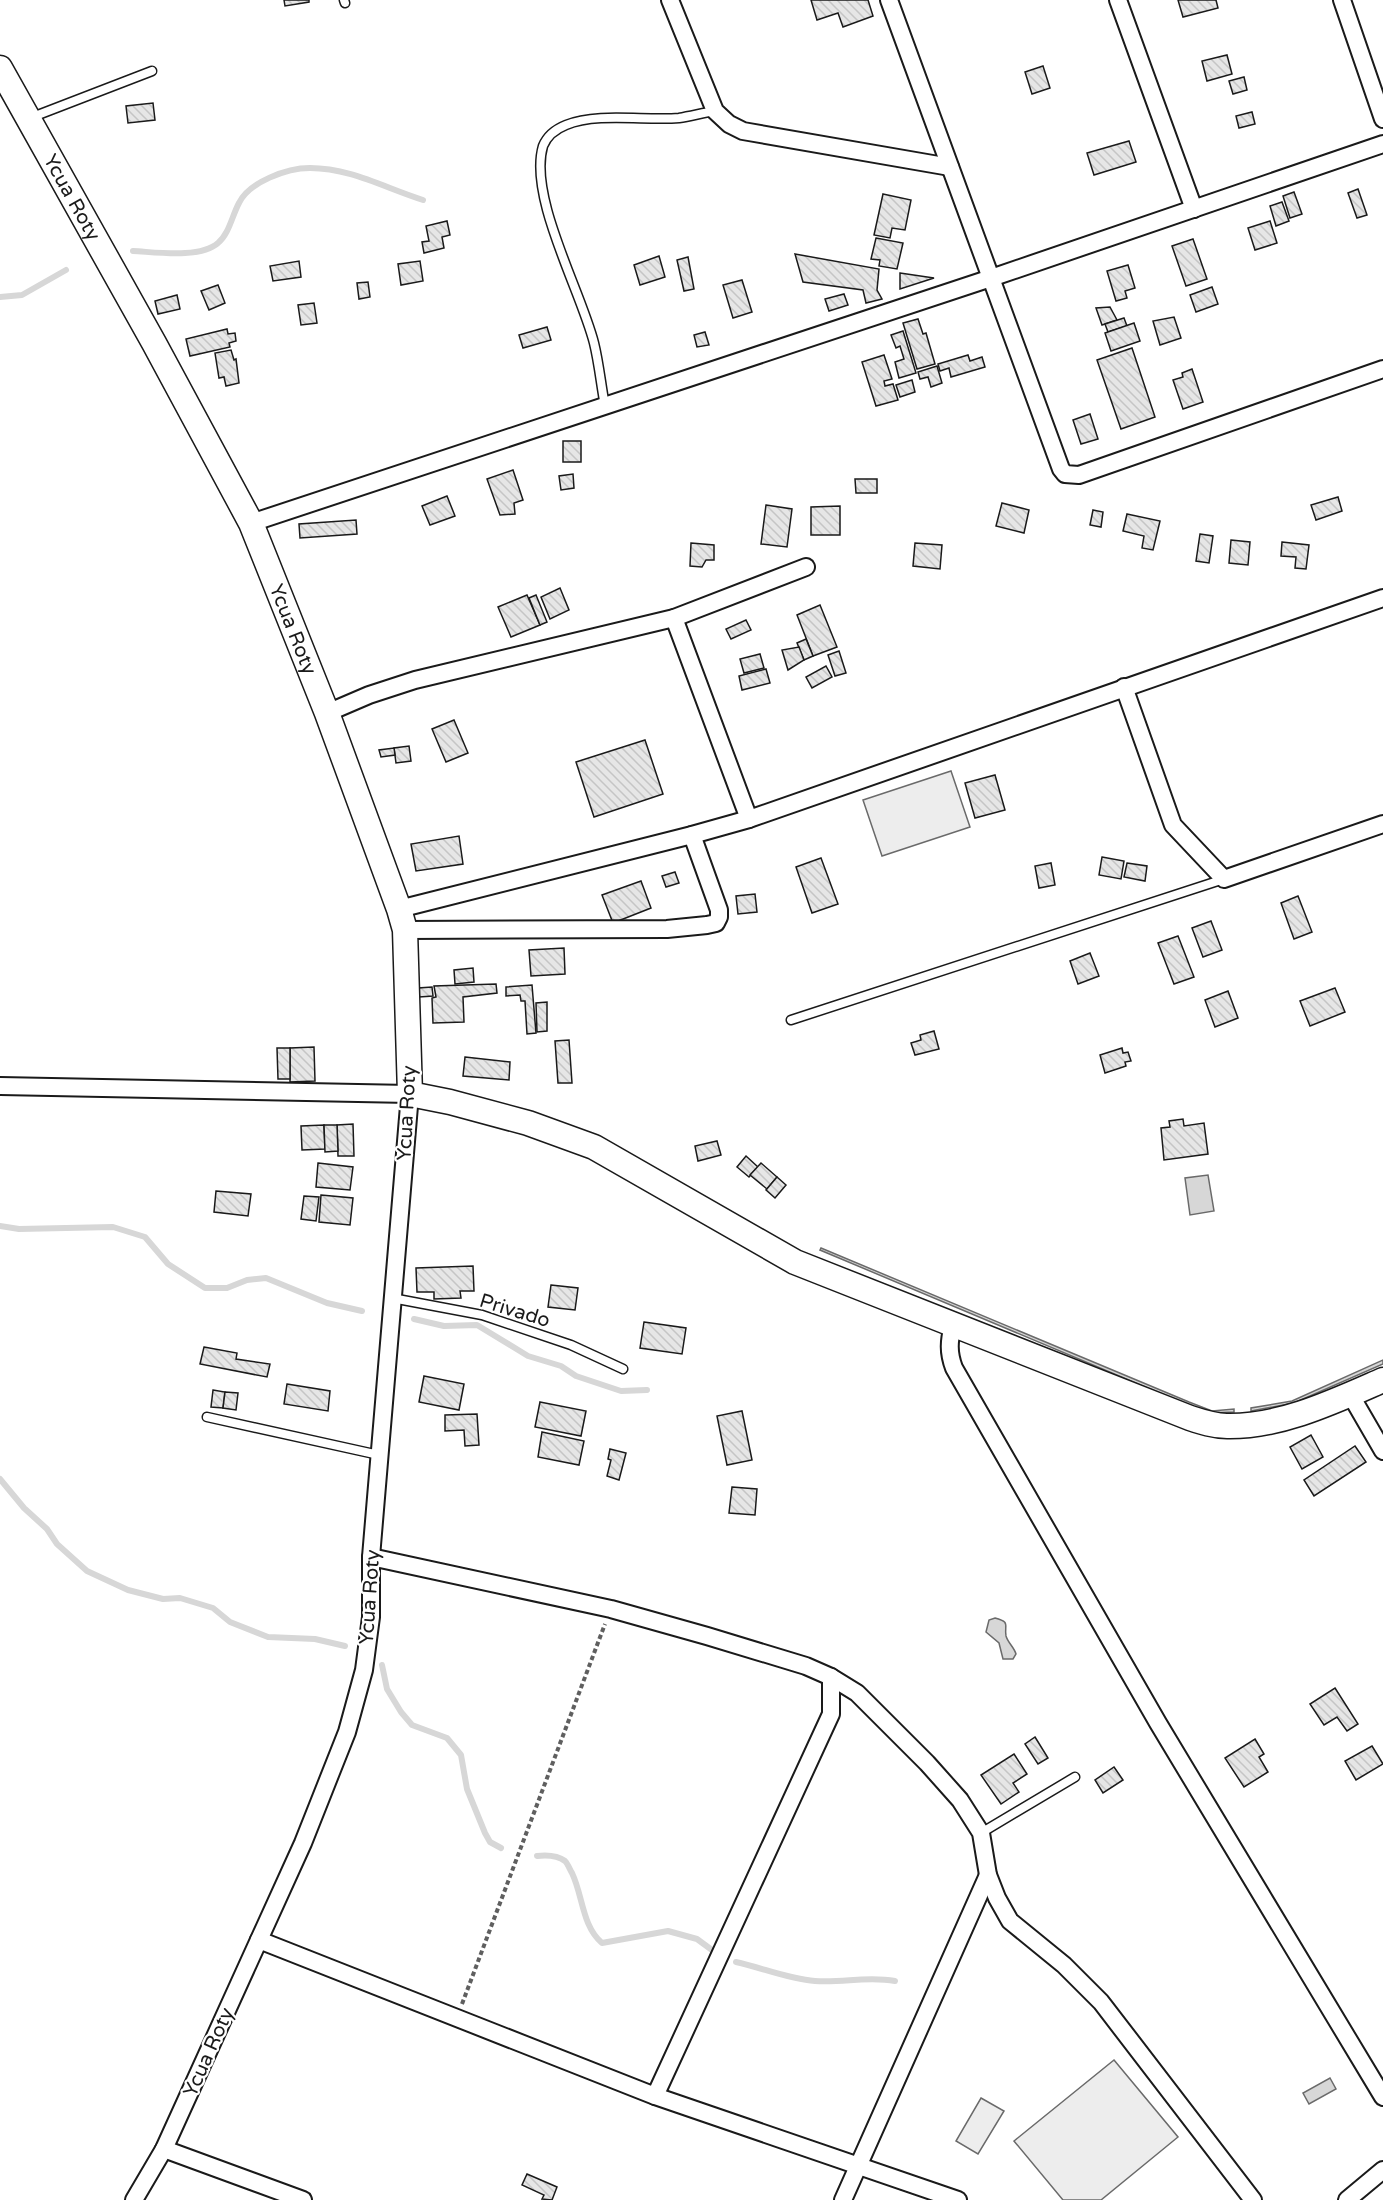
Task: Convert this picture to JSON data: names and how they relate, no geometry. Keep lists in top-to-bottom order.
{
  "streets": {
    "street": ["Ycua Roty"],
    "lane": ["Privado"]
  },
  "crossings": [
    ["Ycua Roty", "Privado"]
  ]
}
